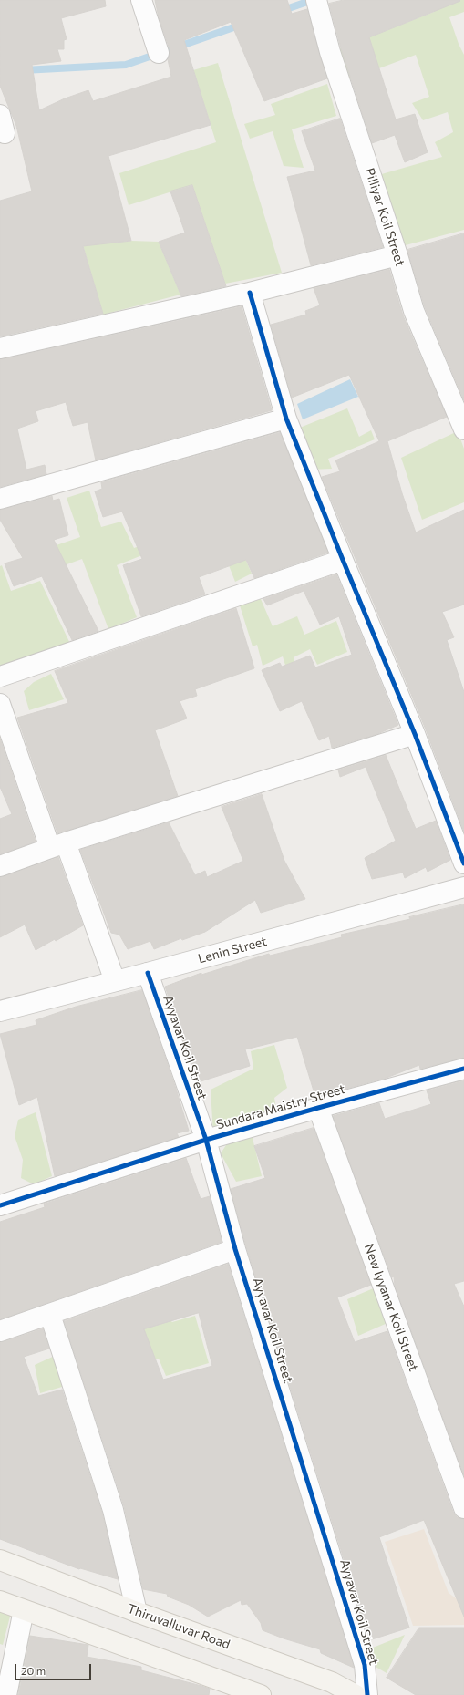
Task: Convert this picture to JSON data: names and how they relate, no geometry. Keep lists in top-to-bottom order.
{
  "streets": {
    "main road": ["Thiruvalluvar Road"],
    "street": [
      "Pilliyar Koil Street",
      "Lenin Street",
      "Ayyavar Koil Street",
      "Sundara Maistry Street",
      "New Iyyanar Koil Street"
    ]
  },
  "crossings": [
    ["Lenin Street", "Ayyavar Koil Street"],
    ["Ayyavar Koil Street", "Sundara Maistry Street"],
    ["Sundara Maistry Street", "New Iyyanar Koil Street"]
  ],
  "scale_bar": "20 m"
}
